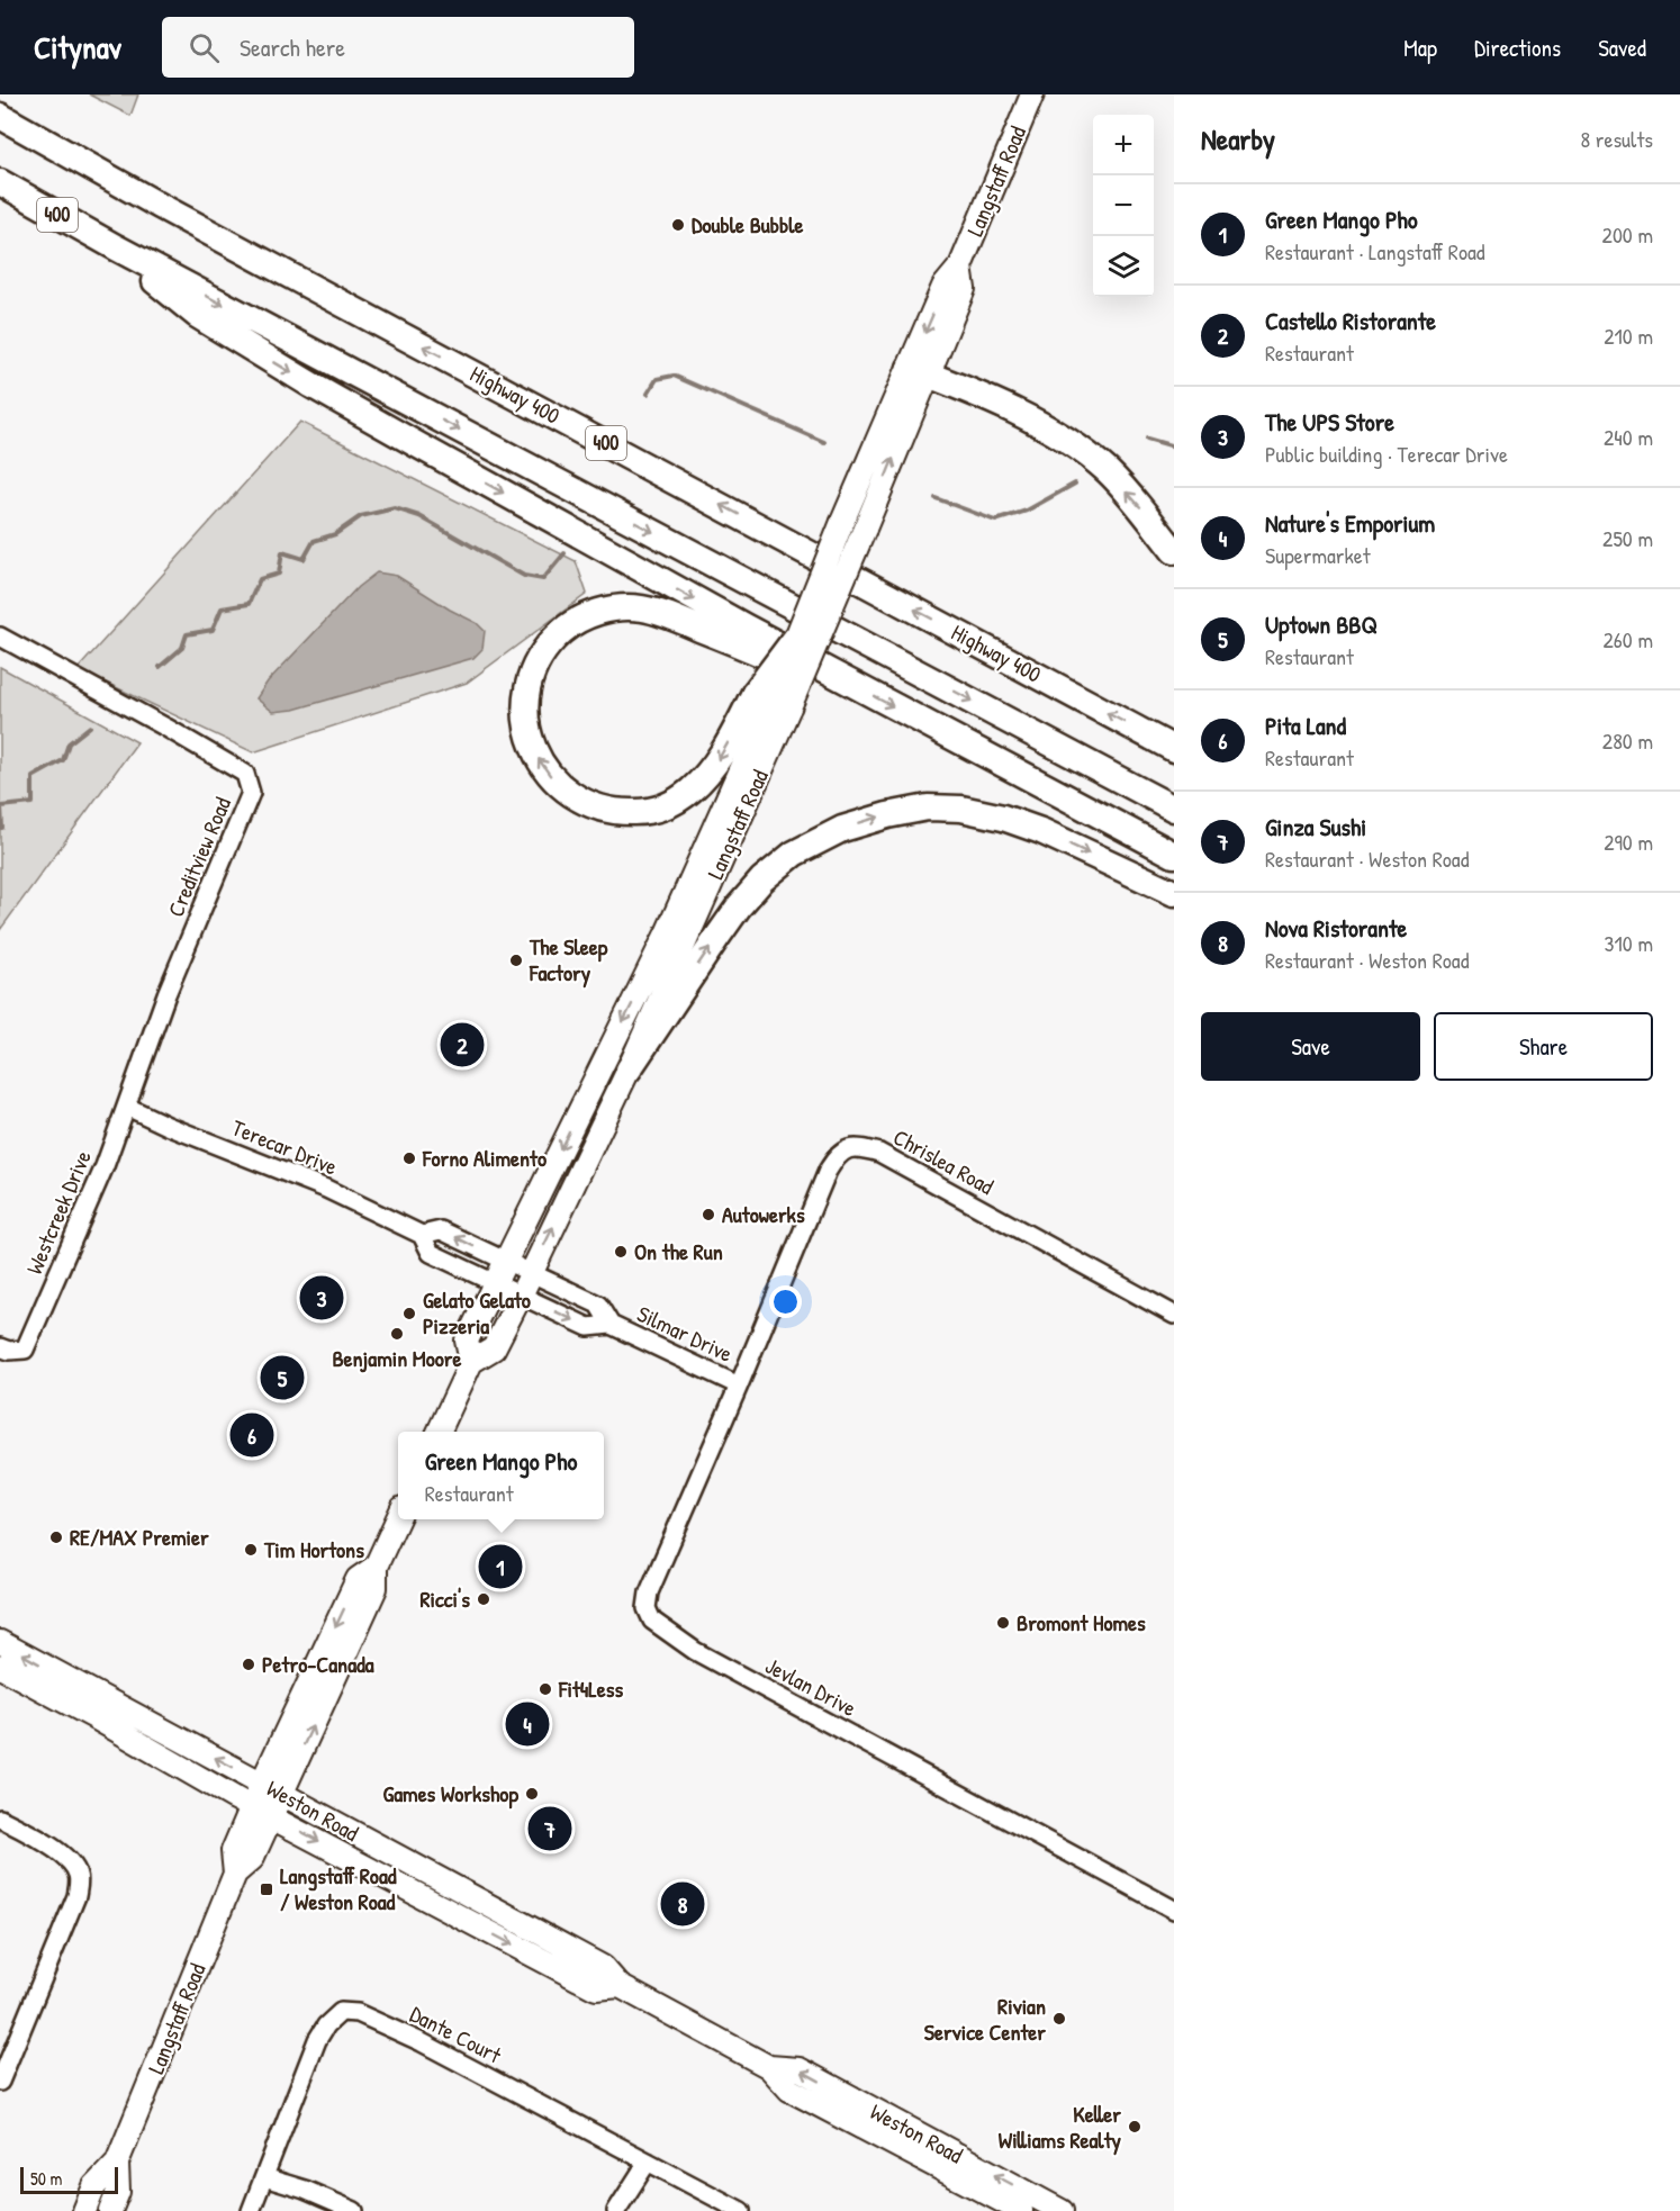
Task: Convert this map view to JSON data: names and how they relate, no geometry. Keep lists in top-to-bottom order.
{
  "streets": {
    "highway": ["400", "Highway 400"],
    "main road": ["Langstaff Road", "Weston Road"],
    "street": [
      "Creditview Road",
      "Terecar Drive",
      "Chrislea Road",
      "Westcreek Drive",
      "Silmar Drive",
      "Jevlan Drive",
      "Dante Court"
    ]
  },
  "crossings": [
    ["Langstaff Road", "Terecar Drive"],
    ["Langstaff Road", "Silmar Drive"],
    ["Langstaff Road", "Weston Road"],
    ["Creditview Road", "Terecar Drive"],
    ["Creditview Road", "Westcreek Drive"],
    ["Terecar Drive", "Westcreek Drive"],
    ["Terecar Drive", "Silmar Drive"],
    ["Chrislea Road", "Silmar Drive"],
    ["Chrislea Road", "Jevlan Drive"],
    ["Silmar Drive", "Jevlan Drive"]
  ],
  "places": {
    "other": [
      "Double Bubble",
      "The Sleep Factory",
      "Forno Alimento",
      "Autowerks",
      "On the Run",
      "Gelato Gelato Pizzeria",
      "Benjamin Moore",
      "RE/MAX Premier",
      "Tim Hortons",
      "Ricci's",
      "Bromont Homes",
      "Petro-Canada",
      "Fit4Less",
      "Games Workshop",
      "Rivian Service Center",
      "Keller Williams Realty"
    ],
    "transit": ["Langstaff Road / Weston Road"]
  },
  "scale_bar": "50 m",
  "page": {
    "header": "Citynav",
    "search": "Search here",
    "nav": ["Map", "Directions", "Saved"],
    "heading": ["Nearby", "8 results"],
    "map_buttons": ["+", "−"],
    "list": [
      {
        "mark": "1",
        "name": "Green Mango Pho",
        "note": "Restaurant · Langstaff Road",
        "value": "200 m"
      },
      {
        "mark": "2",
        "name": "Castello Ristorante",
        "note": "Restaurant",
        "value": "210 m"
      },
      {
        "mark": "3",
        "name": "The UPS Store",
        "note": "Public building · Terecar Drive",
        "value": "240 m"
      },
      {
        "mark": "4",
        "name": "Nature's Emporium",
        "note": "Supermarket",
        "value": "250 m"
      },
      {
        "mark": "5",
        "name": "Uptown BBQ",
        "note": "Restaurant",
        "value": "260 m"
      },
      {
        "mark": "6",
        "name": "Pita Land",
        "note": "Restaurant",
        "value": "280 m"
      },
      {
        "mark": "7",
        "name": "Ginza Sushi",
        "note": "Restaurant · Weston Road",
        "value": "290 m"
      },
      {
        "mark": "8",
        "name": "Nova Ristorante",
        "note": "Restaurant · Weston Road",
        "value": "310 m"
      }
    ],
    "buttons": ["Save", "Share"],
    "pins": [
      "2",
      "3",
      "5",
      "6",
      "1",
      "4",
      "7",
      "8"
    ],
    "popup": ["Green Mango Pho", "Restaurant"],
    "scale": "50 m"
  }
}
